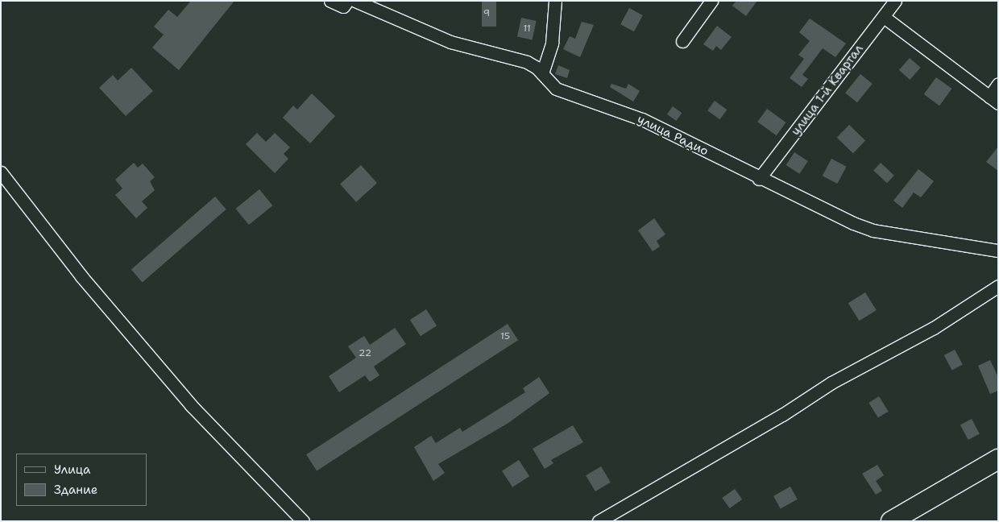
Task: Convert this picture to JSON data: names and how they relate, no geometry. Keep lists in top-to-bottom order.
{
  "streets": {
    "street": ["улица 1-й Квартал", "улица Радио"]
  },
  "crossings": [
    ["улица 1-й Квартал", "улица Радио"]
  ],
  "house_numbers": [
    "9",
    "11",
    "15",
    "22"
  ],
  "legend": ["Улица", "Здание"]
}
